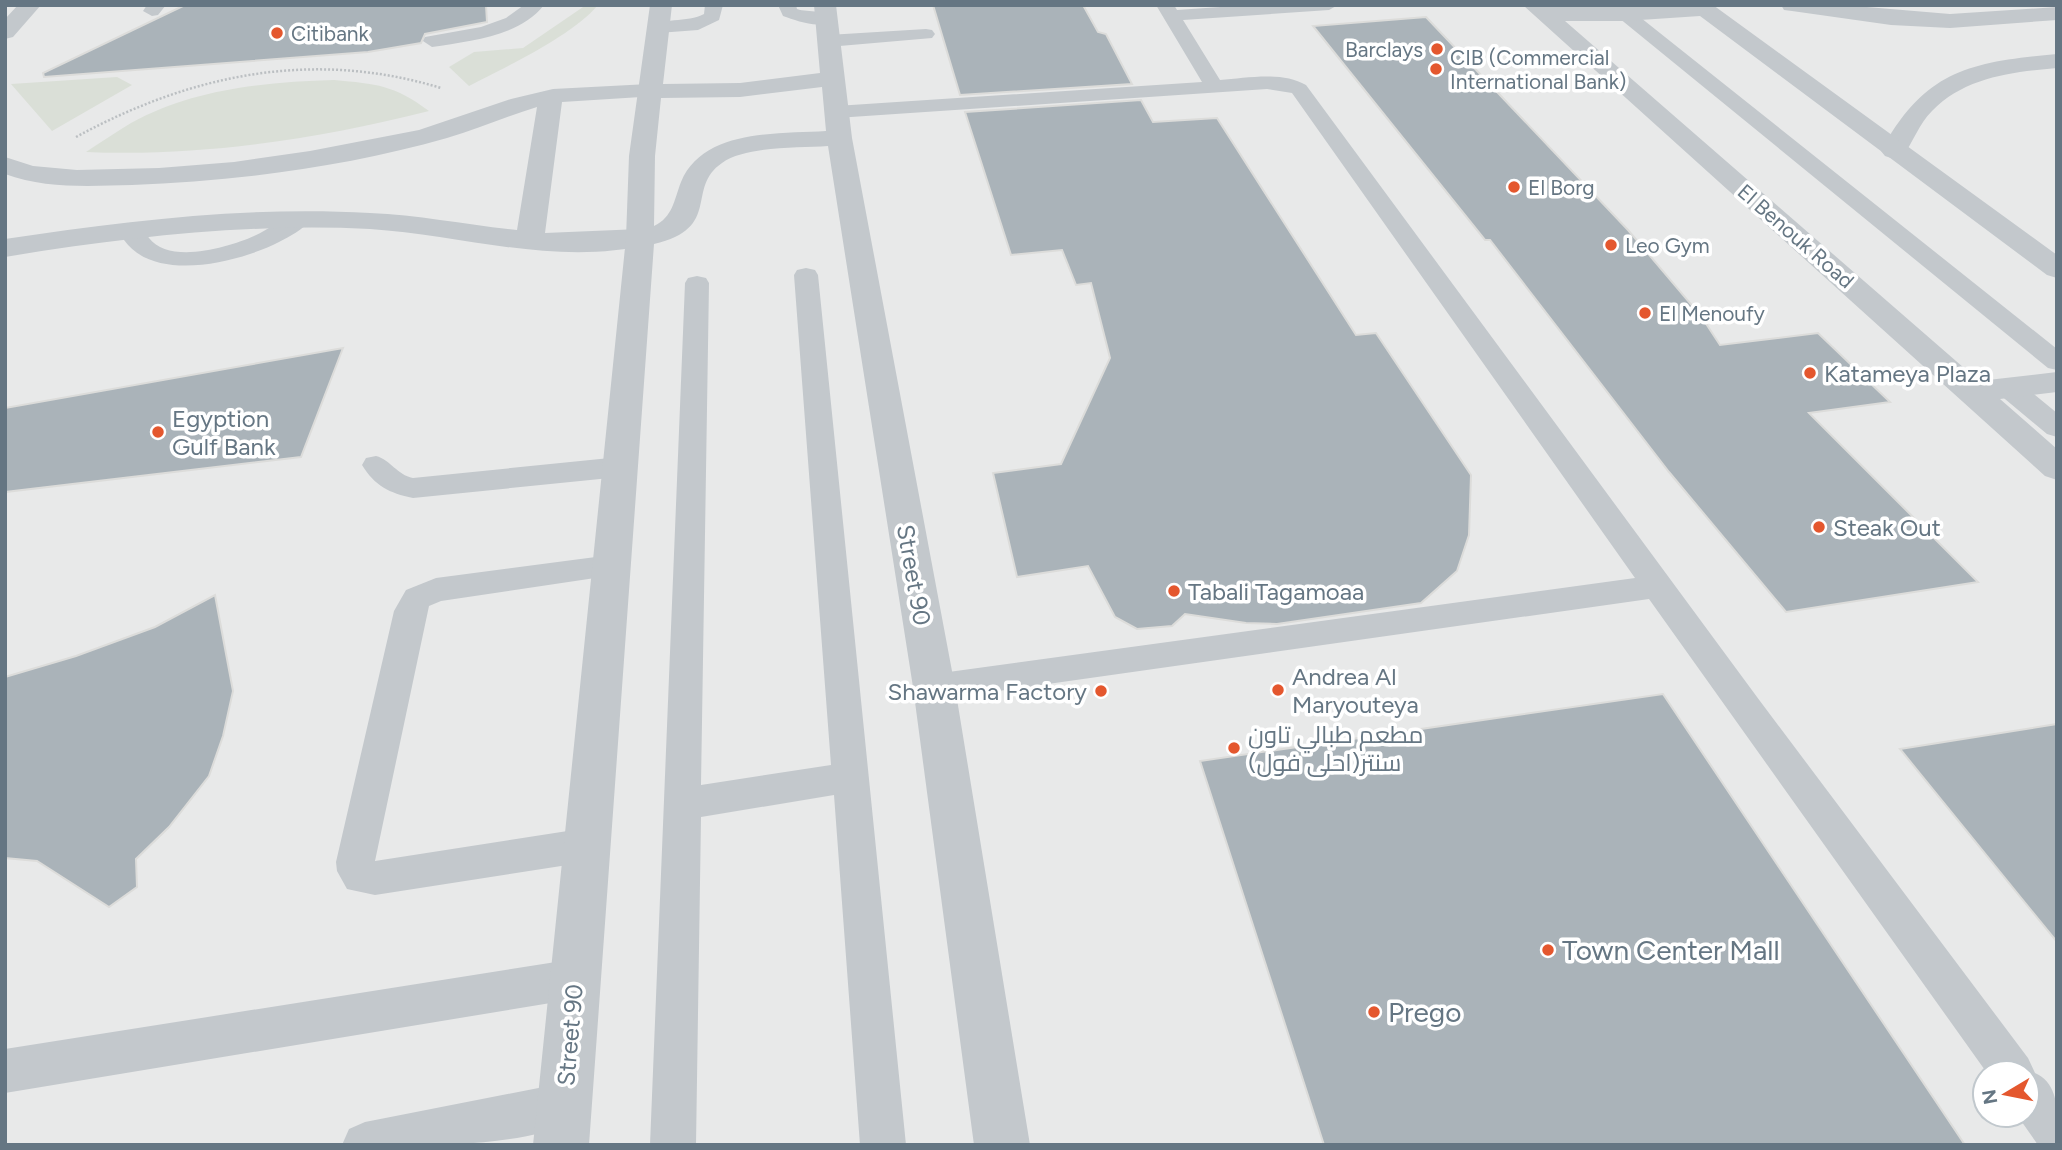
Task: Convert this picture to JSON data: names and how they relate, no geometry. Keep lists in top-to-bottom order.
{
  "streets": {
    "street": ["El Benouk Road", "Street 90"]
  },
  "places": [
    "Citibank",
    "Barclays",
    "CIB (Commercial International Bank)",
    "El Borg",
    "Leo Gym",
    "El Menoufy",
    "Katameya Plaza",
    "Egyption Gulf Bank",
    "Steak Out",
    "Tabali Tagamoaa",
    "Andrea Al Maryouteya",
    "Shawarma Factory",
    "مطعم طبالي تاون سنتر(احلى فول)",
    "Town Center Mall",
    "Prego"
  ],
  "north": "left"
}
